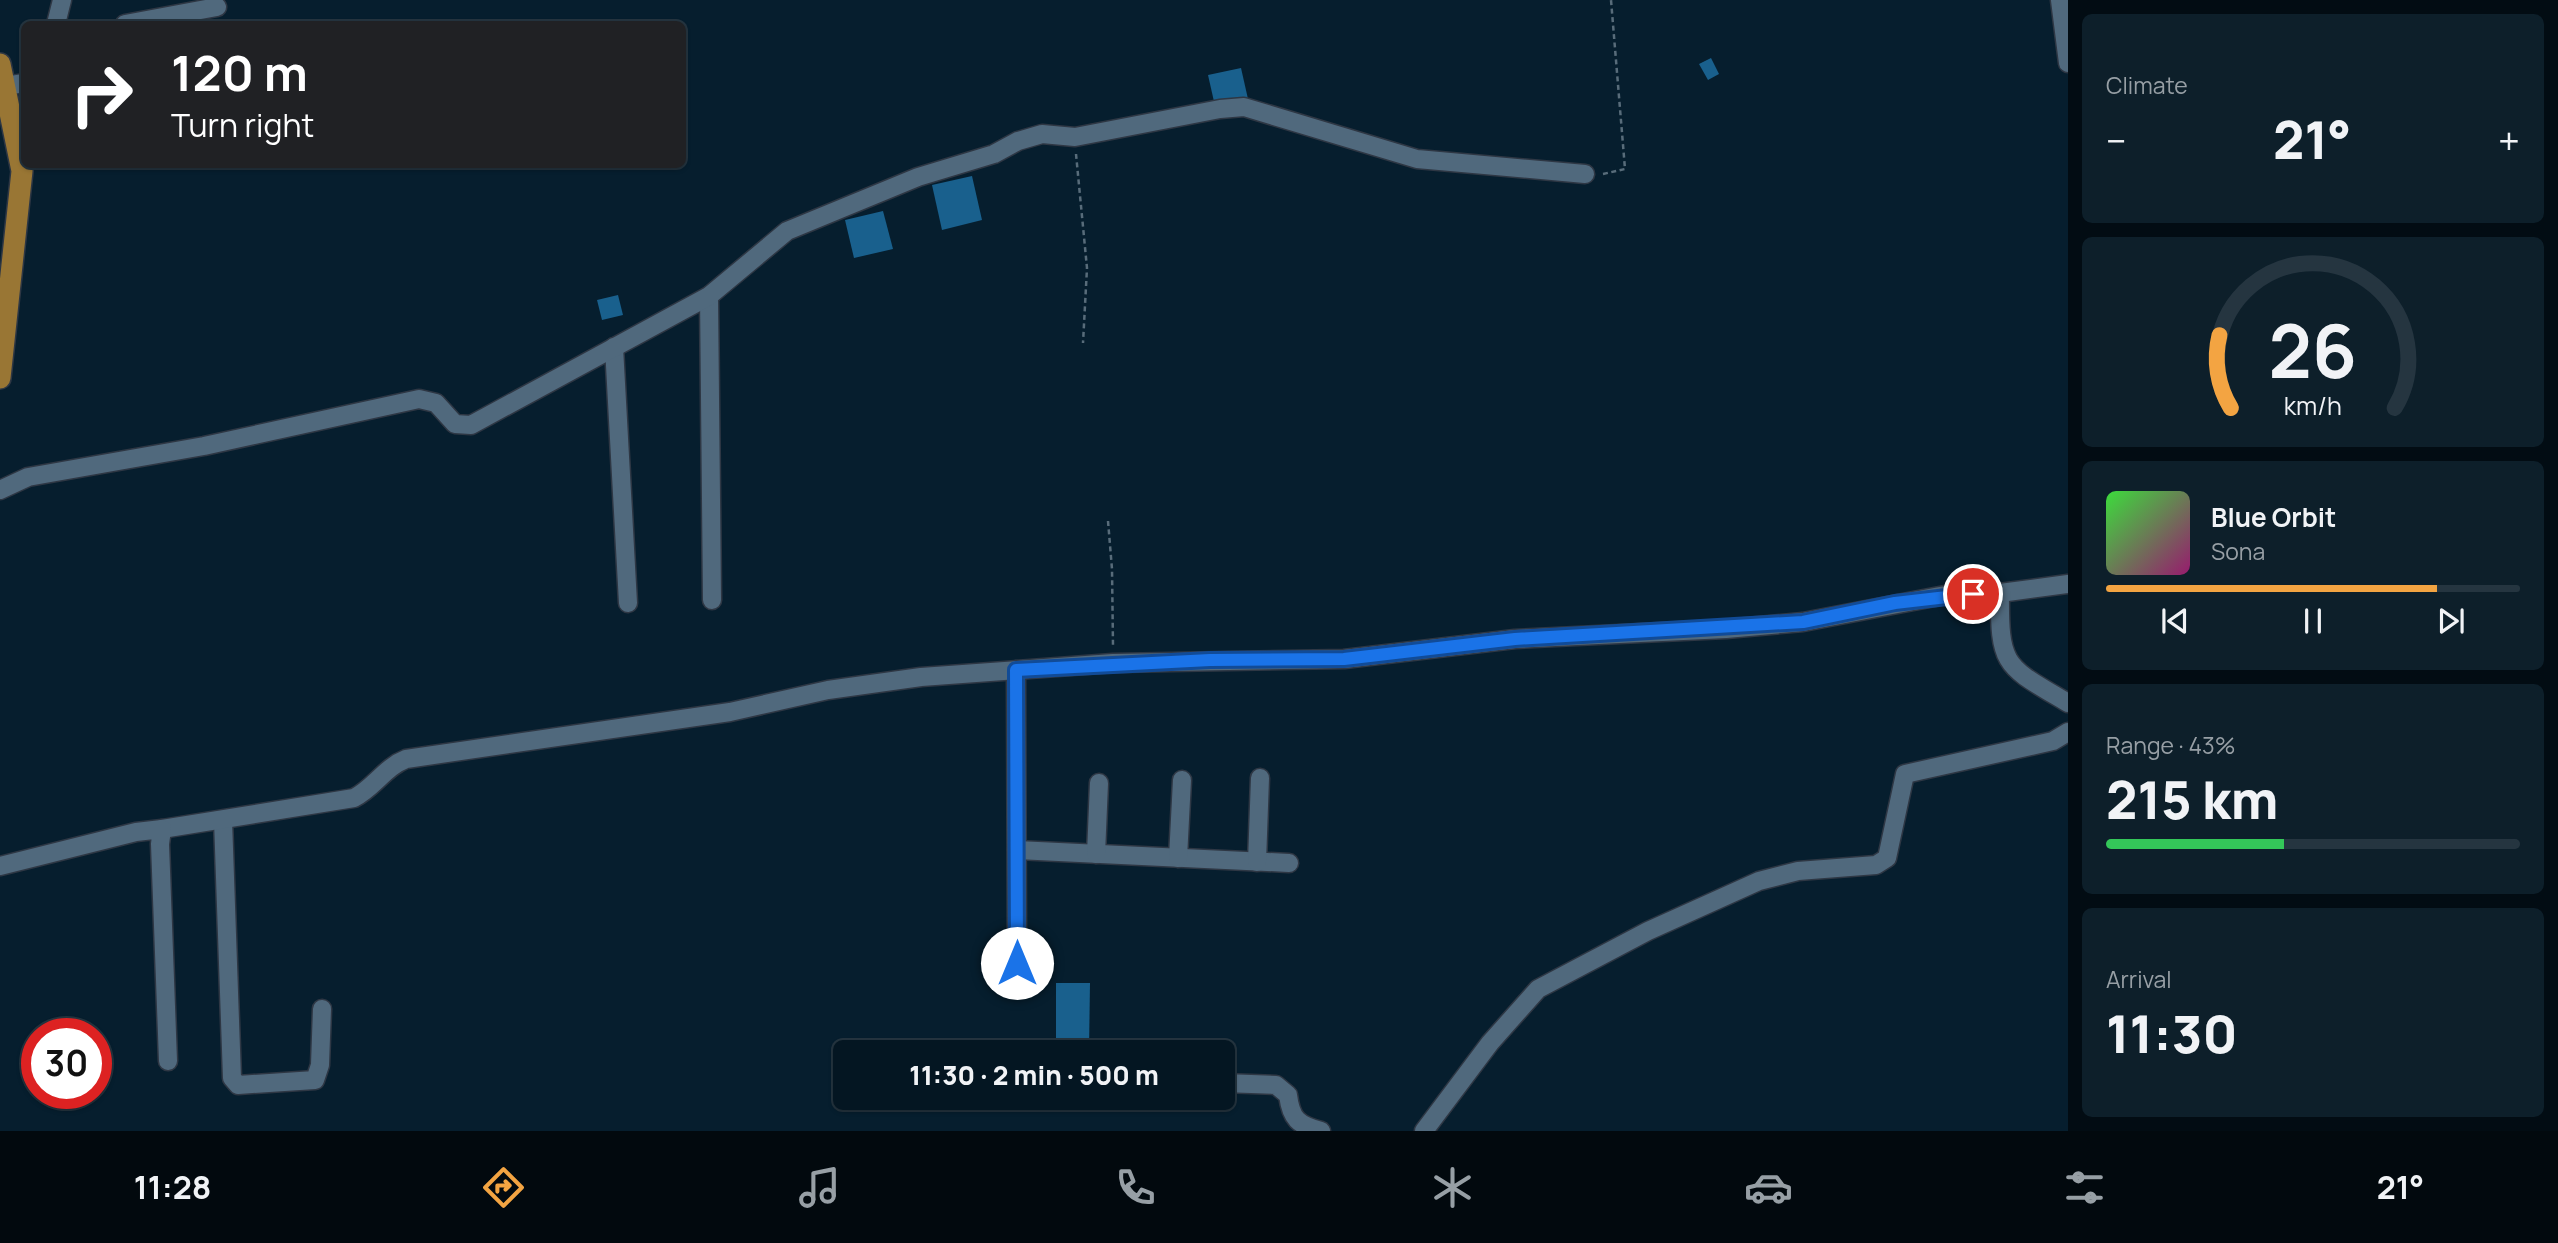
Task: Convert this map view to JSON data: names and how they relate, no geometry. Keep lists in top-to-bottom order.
{
  "page": {
    "tile": [
      "Climate",
      ["Range · 43%", "215 km"],
      ["Arrival", "11:30"]
    ],
    "turn": ["120 m", "Turn right"],
    "heat": ["−", "21°", "+"],
    "song": ["Blue Orbit", "Sona"],
    "limit": "30",
    "trip": "11:30 · 2 min · 500 m",
    "tabs": ["11:28", "21°"],
    "gauge": ["26", "km/h"]
  }
}
